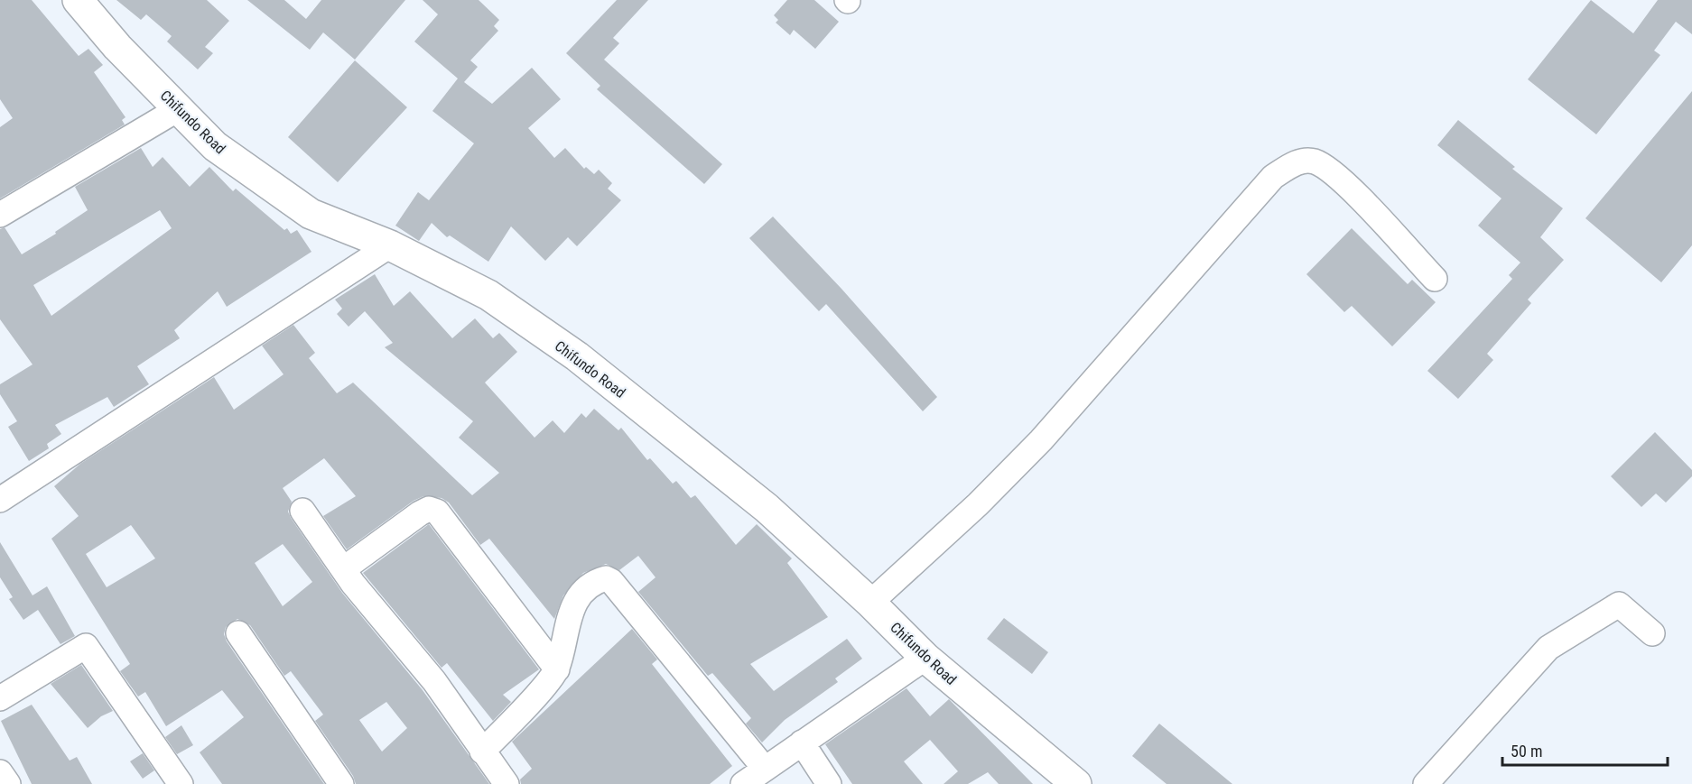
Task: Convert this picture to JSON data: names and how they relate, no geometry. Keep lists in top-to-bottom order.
{
  "streets": {
    "street": ["Chifundo Road"]
  },
  "scale_bar": "50 m"
}
